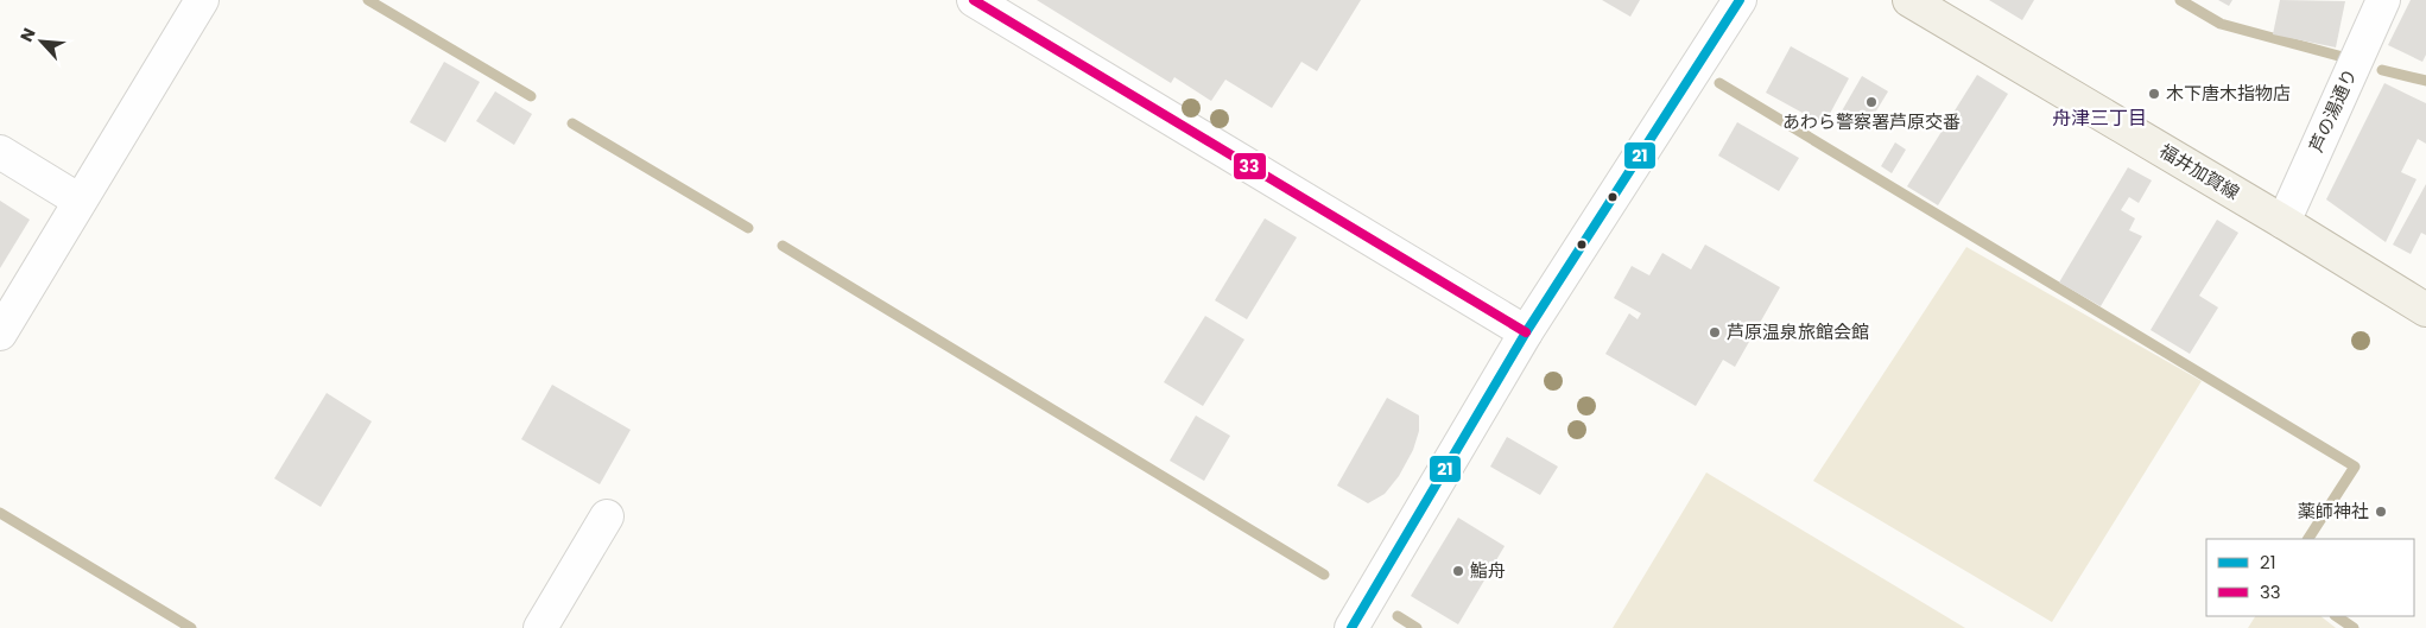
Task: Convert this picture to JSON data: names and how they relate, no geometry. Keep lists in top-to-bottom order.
{
  "streets": {
    "main road": ["福井加賀線"],
    "street": ["芦の湯通り"]
  },
  "crossings": [
    ["芦の湯通り", "福井加賀線"]
  ],
  "districts": ["舟津三丁目"],
  "places": [
    "木下唐木指物店",
    "あわら警察署芦原交番",
    "芦原温泉旅館会館",
    "薬師神社",
    "鮨舟"
  ],
  "lines": ["transit line 21", "transit line 33"],
  "legend": ["21", "33"],
  "north": "top left"
}
